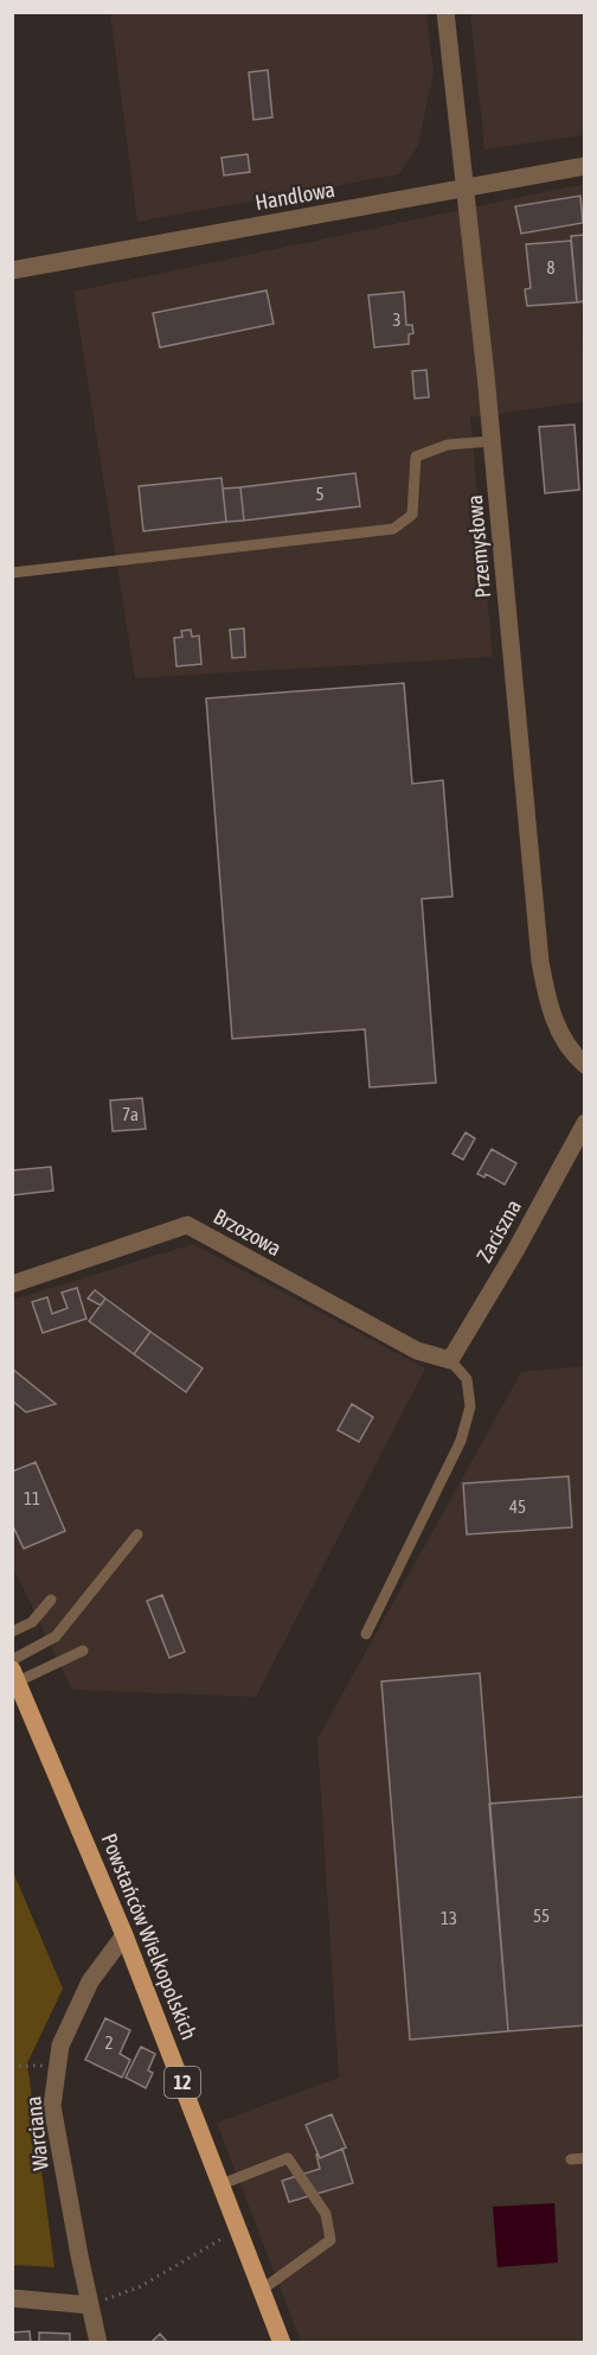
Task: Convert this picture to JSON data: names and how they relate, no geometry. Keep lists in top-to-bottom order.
{
  "streets": {
    "main road": ["Powstańców Wielkopolskich", "12"],
    "street": [
      "Handlowa",
      "Przemysłowa",
      "Zaciszna",
      "Brzozowa",
      "Warciana"
    ]
  },
  "crossings": [
    ["Handlowa", "Przemysłowa"],
    ["Zaciszna", "Brzozowa"],
    ["Powstańców Wielkopolskich", "Warciana"]
  ],
  "house_numbers": [
    "8",
    "3",
    "5",
    "7a",
    "11",
    "45",
    "55",
    "13",
    "2"
  ]
}
